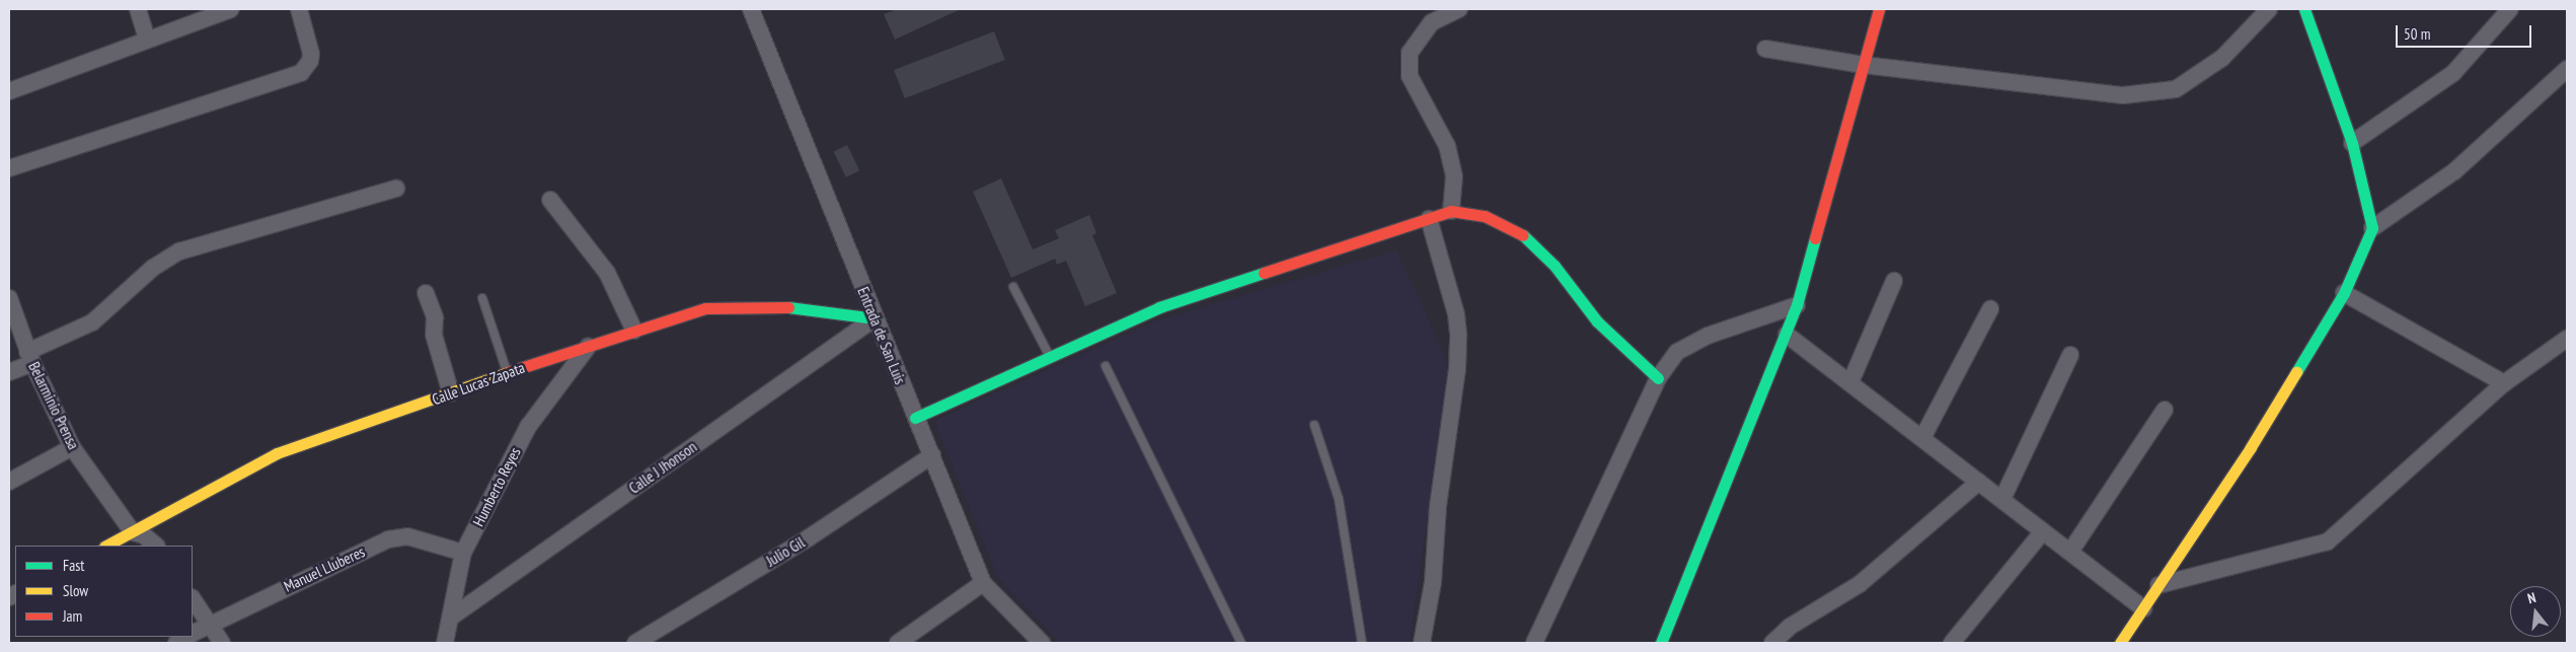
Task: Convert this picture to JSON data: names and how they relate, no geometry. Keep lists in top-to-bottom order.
{
  "streets": {
    "street": [
      "Entrada de San Luis",
      "Calle Lucas Zapata",
      "Belarminio Prensa",
      "Calle J Jhonson",
      "Humberto Reyes",
      "Julio Gil",
      "Manuel Lluberes"
    ]
  },
  "crossings": [
    ["Entrada de San Luis", "Calle Lucas Zapata"],
    ["Entrada de San Luis", "Calle J Jhonson"],
    ["Entrada de San Luis", "Julio Gil"],
    ["Calle Lucas Zapata", "Belarminio Prensa"],
    ["Calle Lucas Zapata", "Calle J Jhonson"],
    ["Calle Lucas Zapata", "Humberto Reyes"],
    ["Calle J Jhonson", "Humberto Reyes"],
    ["Humberto Reyes", "Manuel Lluberes"]
  ],
  "legend": ["Fast", "Slow", "Jam"],
  "scale_bar": "50 m",
  "north": "top"
}
